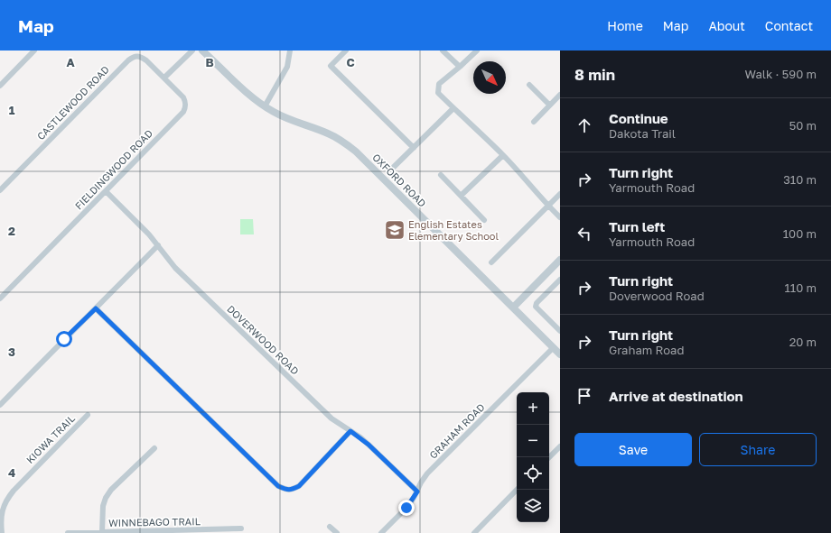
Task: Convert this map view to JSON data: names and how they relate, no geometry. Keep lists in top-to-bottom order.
{
  "streets": {
    "street": [
      "CASTLEWOOD ROAD",
      "FIELDINGWOOD ROAD",
      "OXFORD ROAD",
      "DOVERWOOD ROAD",
      "GRAHAM ROAD",
      "KIOWA TRAIL",
      "WINNEBAGO TRAIL"
    ]
  },
  "crossings": [
    ["CASTLEWOOD ROAD", "FIELDINGWOOD ROAD"],
    ["FIELDINGWOOD ROAD", "DOVERWOOD ROAD"],
    ["OXFORD ROAD", "GRAHAM ROAD"],
    ["DOVERWOOD ROAD", "GRAHAM ROAD"]
  ],
  "places": {
    "school or university": ["English Estates Elementary School"]
  },
  "north": "bottom right",
  "page": {
    "header": "Map",
    "nav": [
      "Home",
      "Map",
      "About",
      "Contact"
    ],
    "heading": ["8 min", "Walk · 590 m"],
    "list": [
      ["Continue", "Dakota Trail", "50 m"],
      ["Turn right", "Yarmouth Road", "310 m"],
      ["Turn left", "Yarmouth Road", "100 m"],
      ["Turn right", "Doverwood Road", "110 m"],
      ["Turn right", "Graham Road", "20 m"],
      "Arrive at destination"
    ],
    "map_buttons": ["+", "−"],
    "buttons": ["Save", "Share"]
  },
  "grid": {
    "columns": ["A", "B", "C"],
    "rows": [
      "1",
      "2",
      "3",
      "4"
    ]
  }
}
